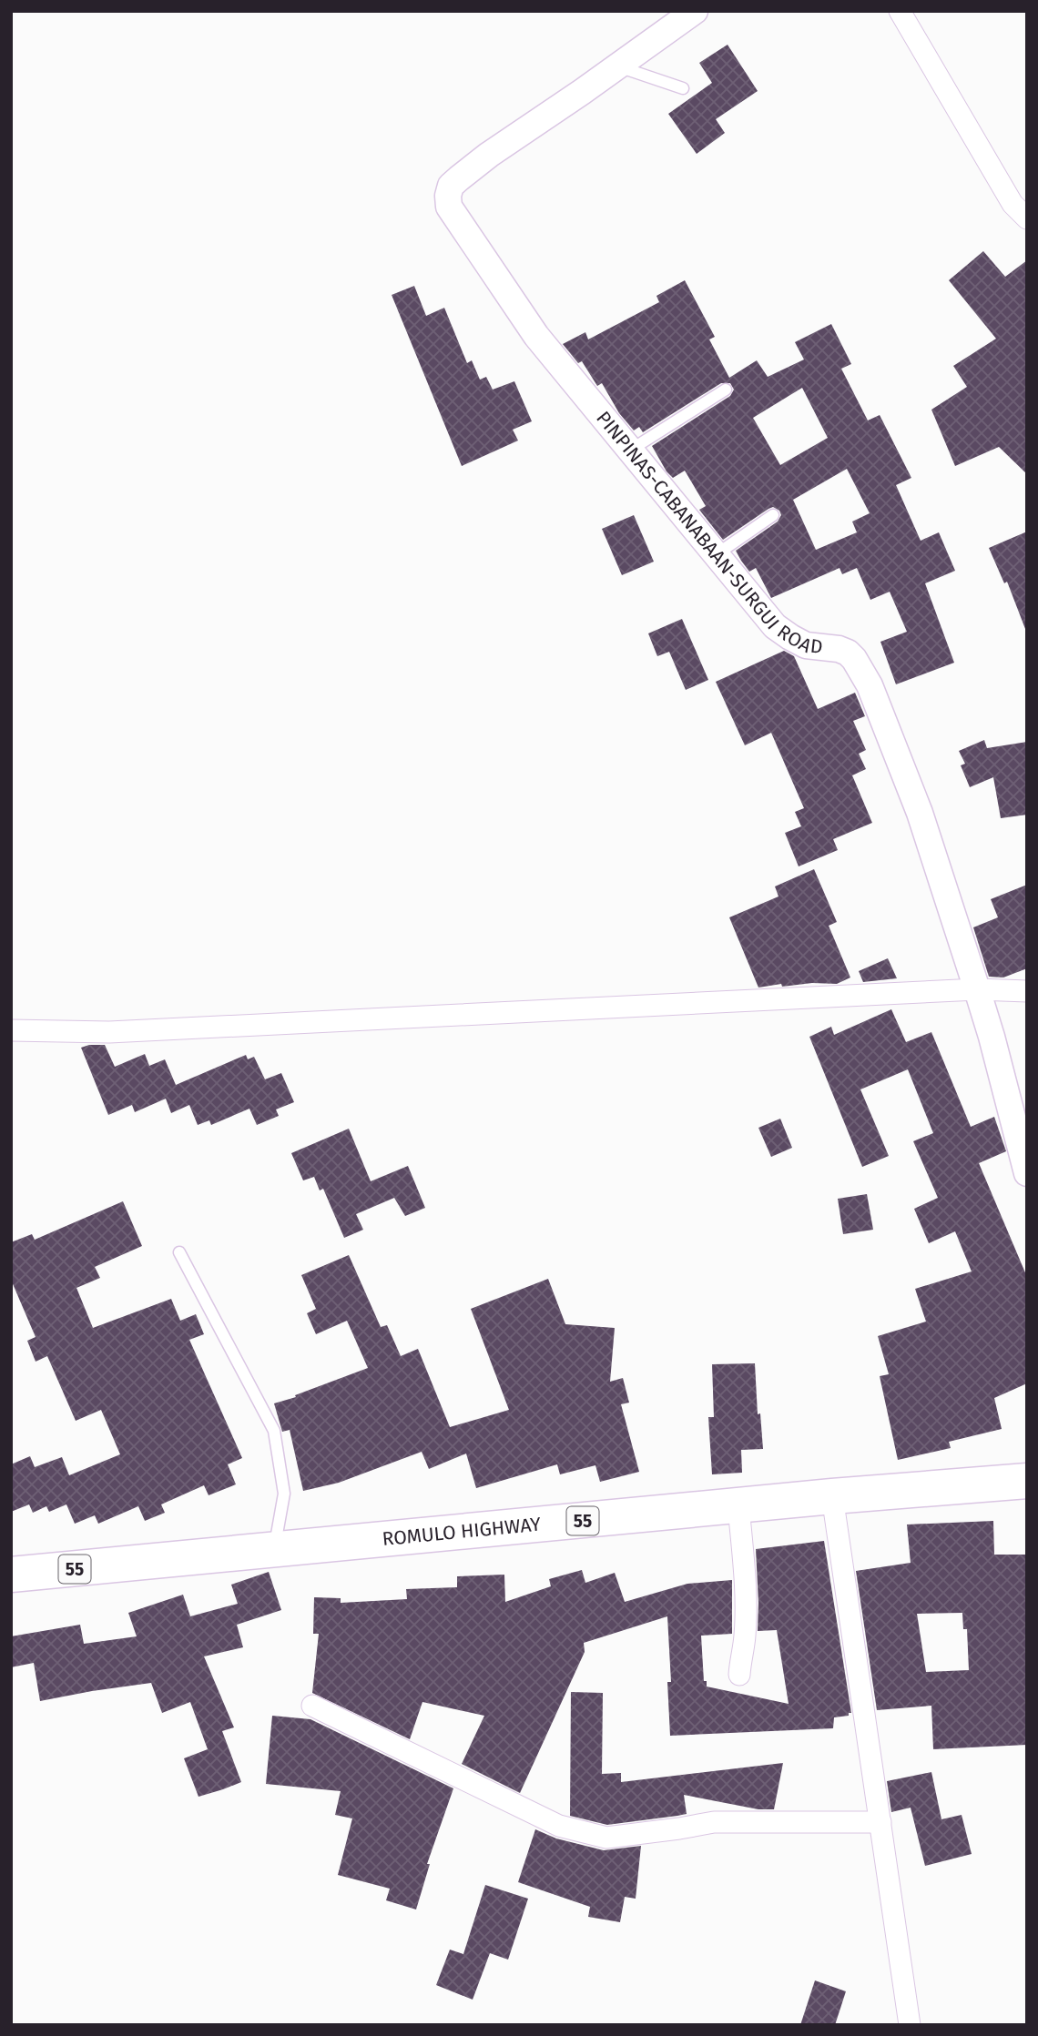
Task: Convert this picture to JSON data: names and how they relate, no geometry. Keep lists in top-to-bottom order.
{
  "streets": {
    "highway": ["55", "ROMULO HIGHWAY"],
    "street": ["PINPINAS-CABANABAAN-SURGUI ROAD"]
  }
}
